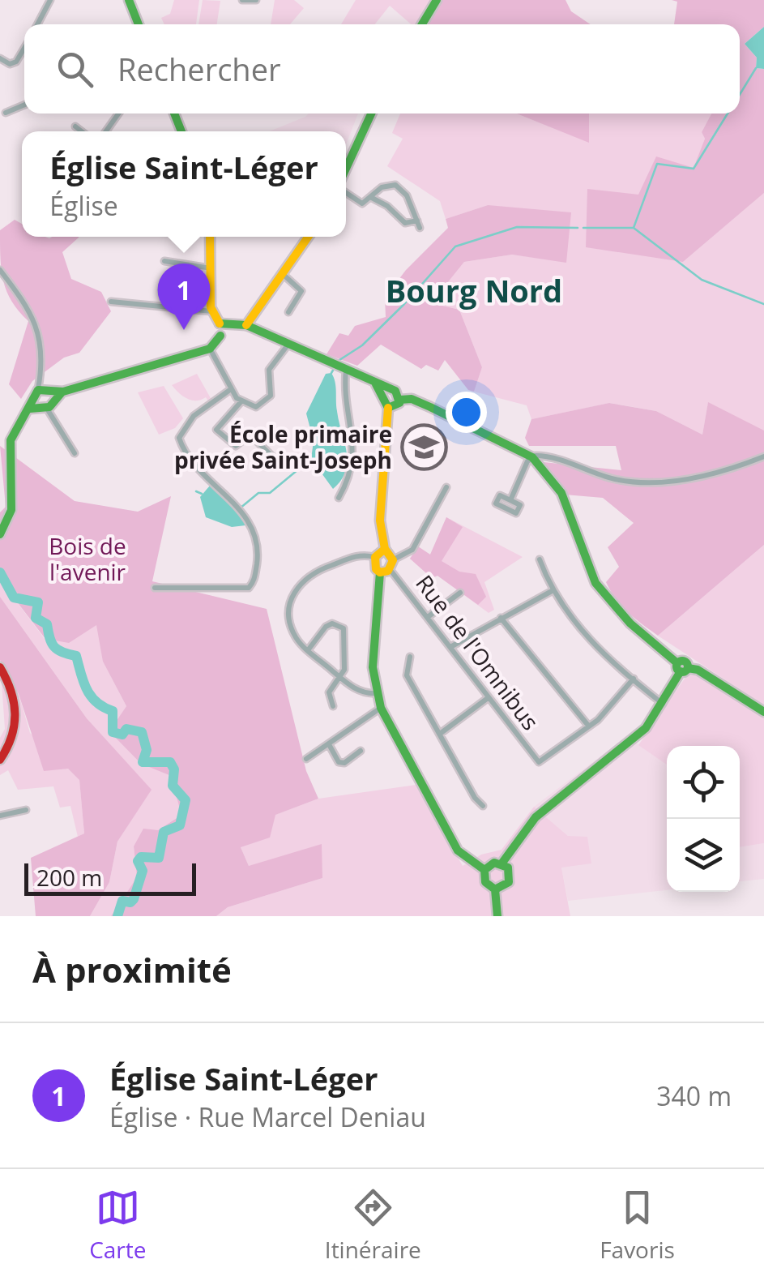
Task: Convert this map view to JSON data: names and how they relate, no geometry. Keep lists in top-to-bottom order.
{
  "streets": {
    "street": ["Rue de l'Omnibus"]
  },
  "districts": ["Bourg Nord"],
  "parks": ["Bois de l'avenir"],
  "places": {
    "school or university": ["École primaire privée Saint-Joseph"]
  },
  "scale_bar": "200 m",
  "page": {
    "search": "Rechercher",
    "popup": ["Église Saint-Léger", "Église"],
    "pins": "1",
    "scale": "200 m",
    "heading": "À proximité",
    "list": [
      {
        "mark": "1",
        "name": "Église Saint-Léger",
        "note": "Église · Rue Marcel Deniau",
        "value": "340 m"
      }
    ],
    "nav": ["Carte", "Itinéraire", "Favoris"]
  }
}
